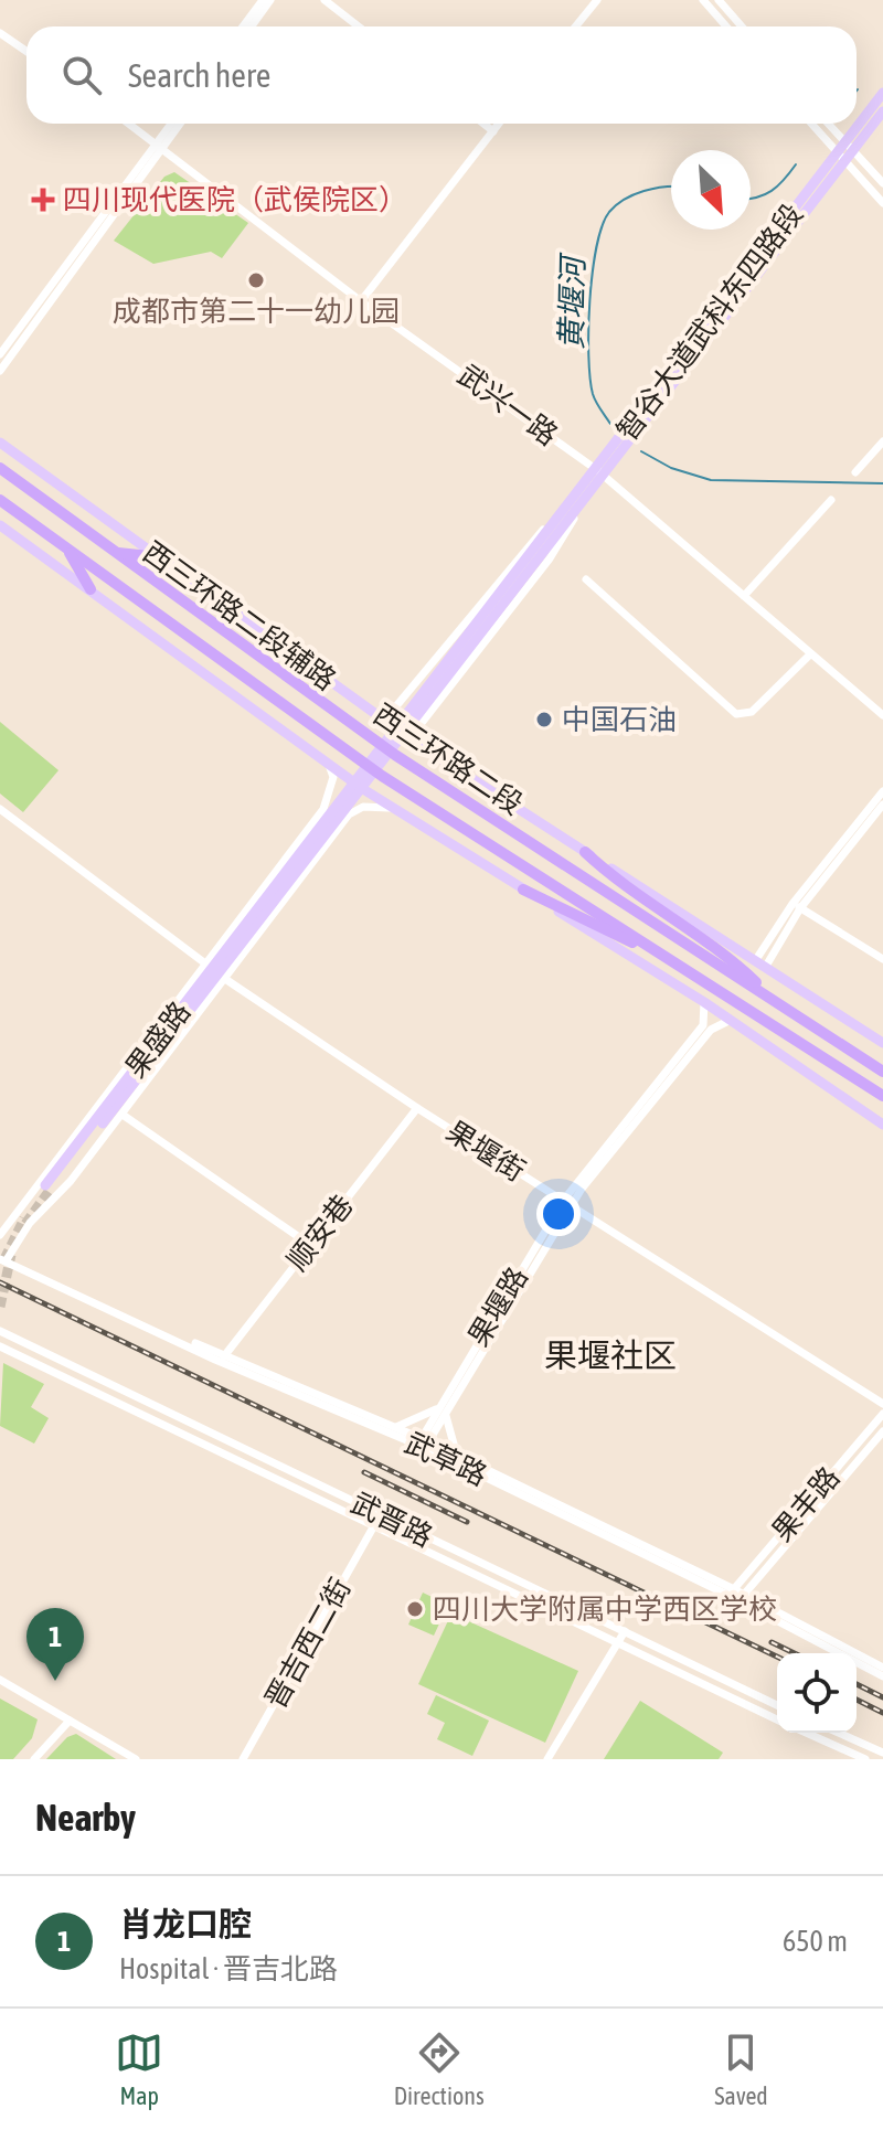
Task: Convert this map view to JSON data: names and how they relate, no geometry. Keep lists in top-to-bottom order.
{
  "streets": {
    "highway": ["西三环路二段"],
    "main road": ["智谷大道武科东四路段", "西三环路二段辅路", "果盛路"],
    "street": [
      "武兴一路",
      "果堰街",
      "顺安巷",
      "果堰路",
      "武草路",
      "果丰路",
      "武晋路",
      "晋吉西二街"
    ]
  },
  "crossings": [
    ["智谷大道武科东四路段", "武兴一路"],
    ["智谷大道武科东四路段", "果盛路"],
    ["果堰街", "顺安巷"],
    ["果堰街", "果堰路"],
    ["顺安巷", "武草路"],
    ["果堰路", "武草路"],
    ["武草路", "果丰路"],
    ["武晋路", "晋吉西二街"]
  ],
  "districts": ["果堰社区"],
  "water": ["黄堰河"],
  "places": {
    "health": ["四川现代医院（武侯院区）"],
    "other": ["成都市第二十一幼儿园", "中国石油", "四川大学附属中学西区学校"]
  },
  "north": "bottom right",
  "page": {
    "search": "Search here",
    "pins": "1",
    "heading": "Nearby",
    "list": [
      {
        "mark": "1",
        "name": "肖龙口腔",
        "note": "Hospital · 晋吉北路",
        "value": "650 m"
      }
    ],
    "nav": ["Map", "Directions", "Saved"]
  }
}
